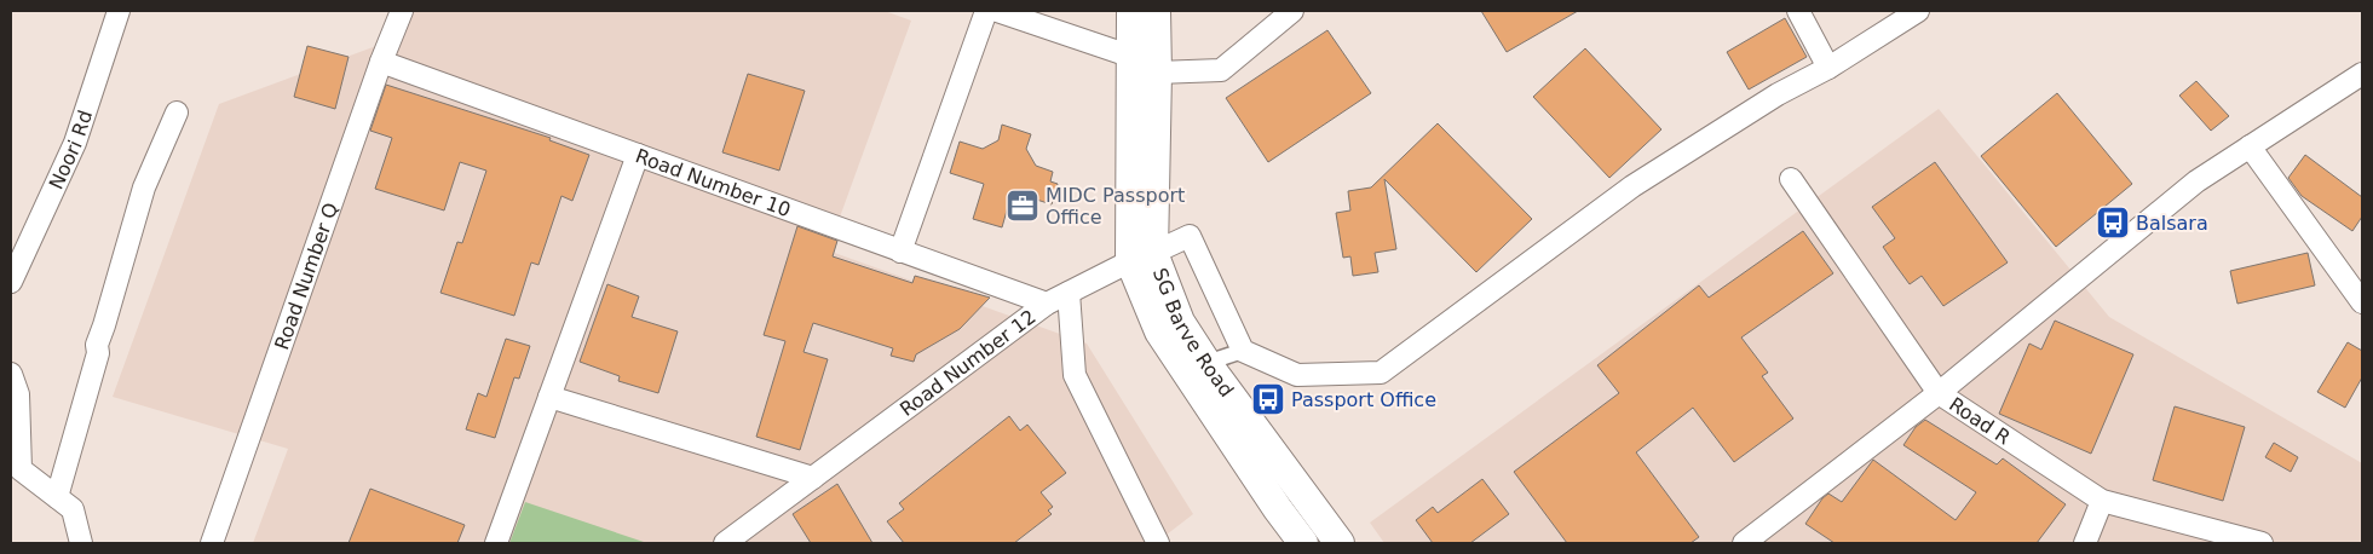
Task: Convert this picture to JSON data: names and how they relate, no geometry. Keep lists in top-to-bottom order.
{
  "streets": {
    "main road": ["SG Barve Road"],
    "street": [
      "Noori Rd",
      "Road Number 10",
      "Road Number Q",
      "Road Number 12",
      "Road R"
    ]
  },
  "crossings": [
    ["Road Number 10", "Road Number Q"],
    ["Road Number 10", "Road Number 12"],
    ["SG Barve Road", "Road Number 12"]
  ],
  "places": {
    "office": ["MIDC Passport Office"],
    "bus stop": ["Balsara", "Passport Office"]
  }
}
